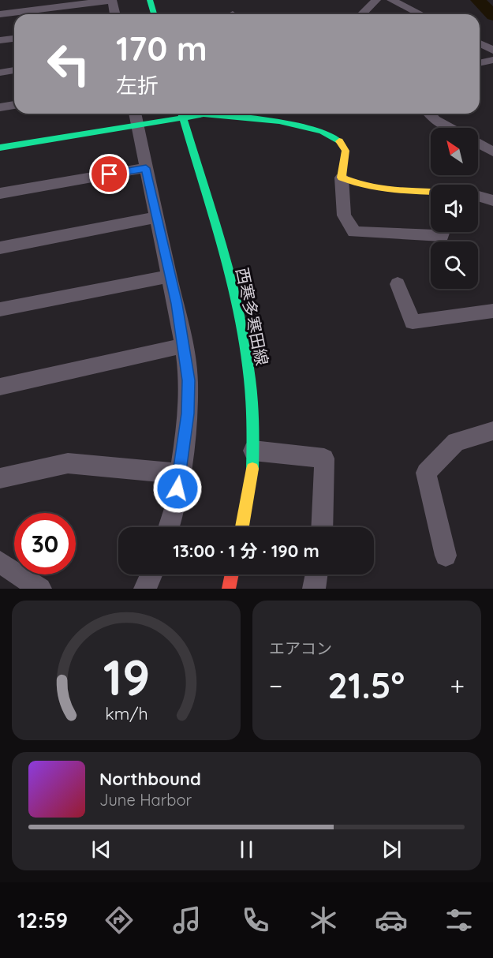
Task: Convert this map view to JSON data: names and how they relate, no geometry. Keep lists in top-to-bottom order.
{
  "streets": {
    "street": ["西寒多寒田線"]
  },
  "north": "top left",
  "page": {
    "turn": ["170 m", "左折"],
    "limit": "30",
    "trip": "13:00 · 1 分 · 190 m",
    "tile": "エアコン",
    "heat": ["−", "21.5°", "+"],
    "song": ["Northbound", "June Harbor"],
    "tabs": "12:59",
    "gauge": ["19", "km/h"]
  }
}
